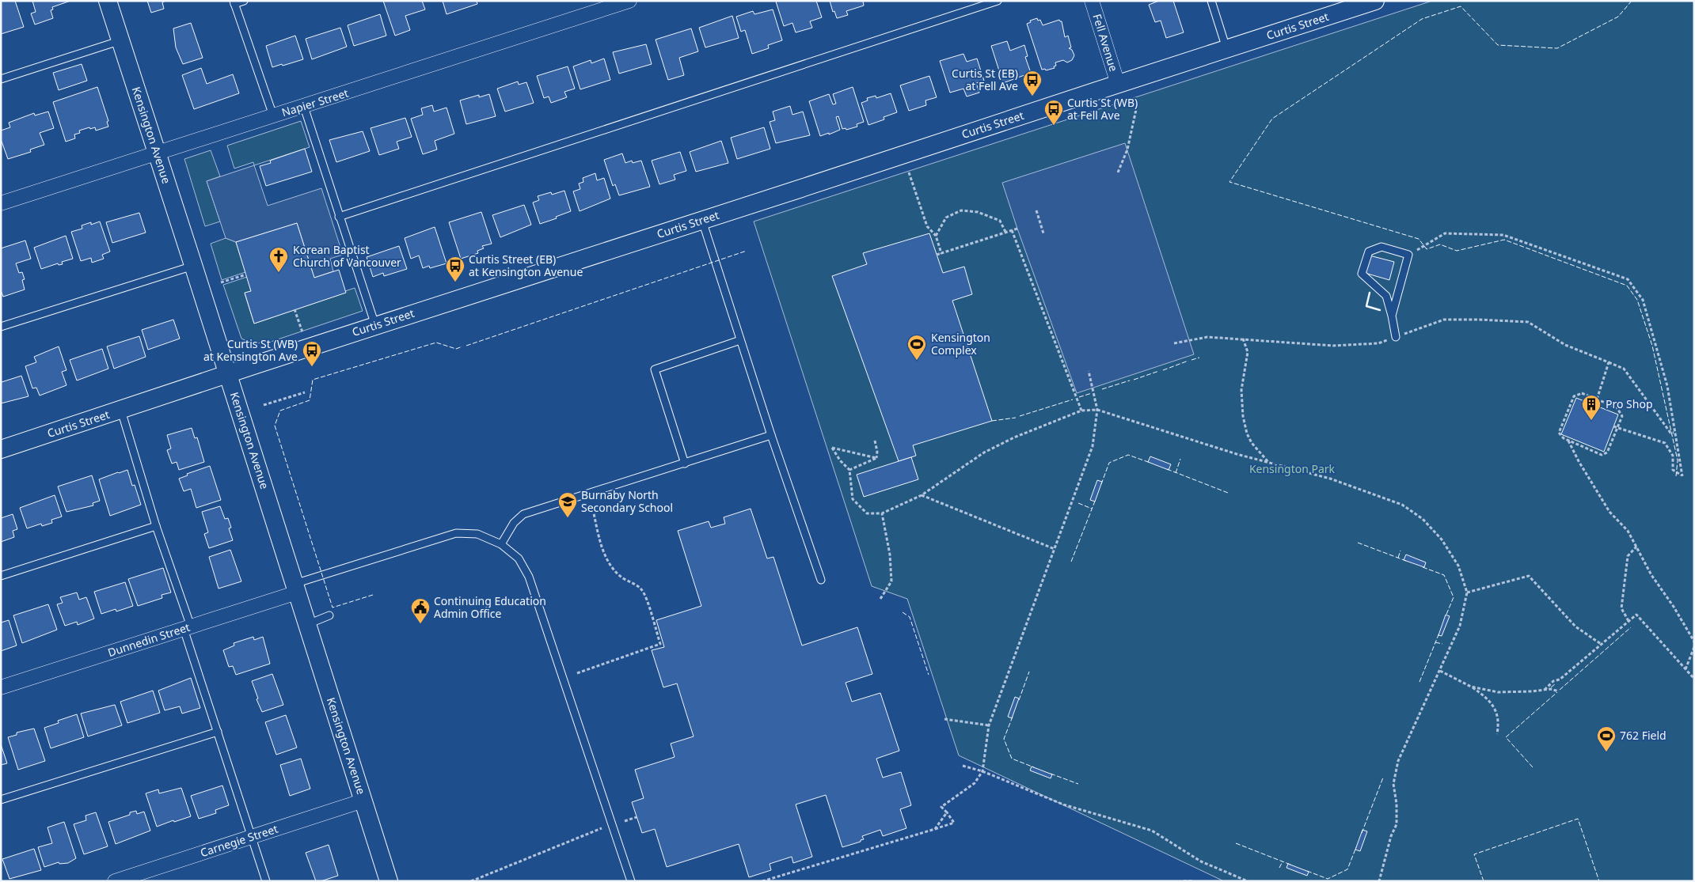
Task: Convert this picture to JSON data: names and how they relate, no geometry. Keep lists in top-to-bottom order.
{
  "streets": {
    "street": [
      "Curtis Street",
      "Fell Avenue",
      "Napier Street",
      "Kensington Avenue",
      "Dunnedin Street",
      "Carnegie Street"
    ]
  },
  "crossings": [
    ["Curtis Street", "Fell Avenue"],
    ["Curtis Street", "Kensington Avenue"],
    ["Napier Street", "Kensington Avenue"],
    ["Kensington Avenue", "Dunnedin Street"],
    ["Kensington Avenue", "Carnegie Street"]
  ],
  "parks": ["Kensington Park"],
  "places": {
    "bus stop": [
      "Curtis St (EB) at Fell Ave",
      "Curtis St (WB) at Fell Ave",
      "Curtis Street (EB) at Kensington Avenue",
      "Curtis St (WB) at Kensington Ave"
    ],
    "church": ["Korean Baptist Church of Vancouver"],
    "sports": ["Kensington Complex", "762 Field"],
    "building": ["Pro Shop"],
    "school or university": ["Burnaby North Secondary School"],
    "public building": ["Continuing Education Admin Office"]
  }
}
